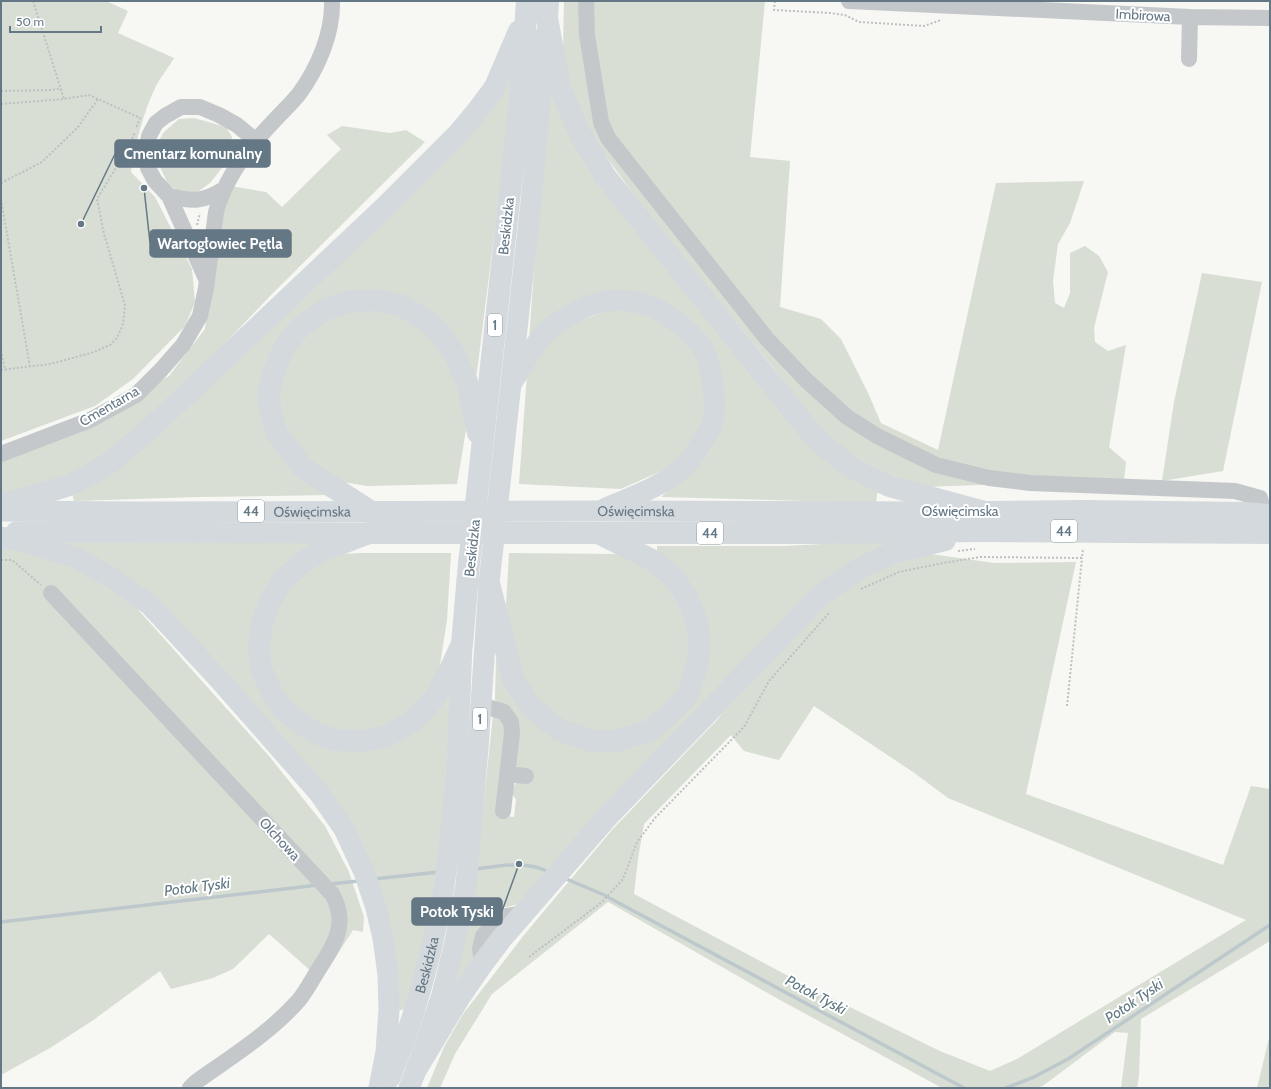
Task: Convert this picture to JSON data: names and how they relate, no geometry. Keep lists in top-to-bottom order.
{
  "streets": {
    "highway": [
      "Beskidzka",
      "1",
      "44",
      "Oświęcimska"
    ],
    "street": ["Imbirowa", "Cmentarna", "Olchowa"]
  },
  "water": ["Potok Tyski"],
  "places": ["Wartogłowiec Pętla", "Cmentarz komunalny", "Potok Tyski"],
  "scale_bar": "50 m"
}
